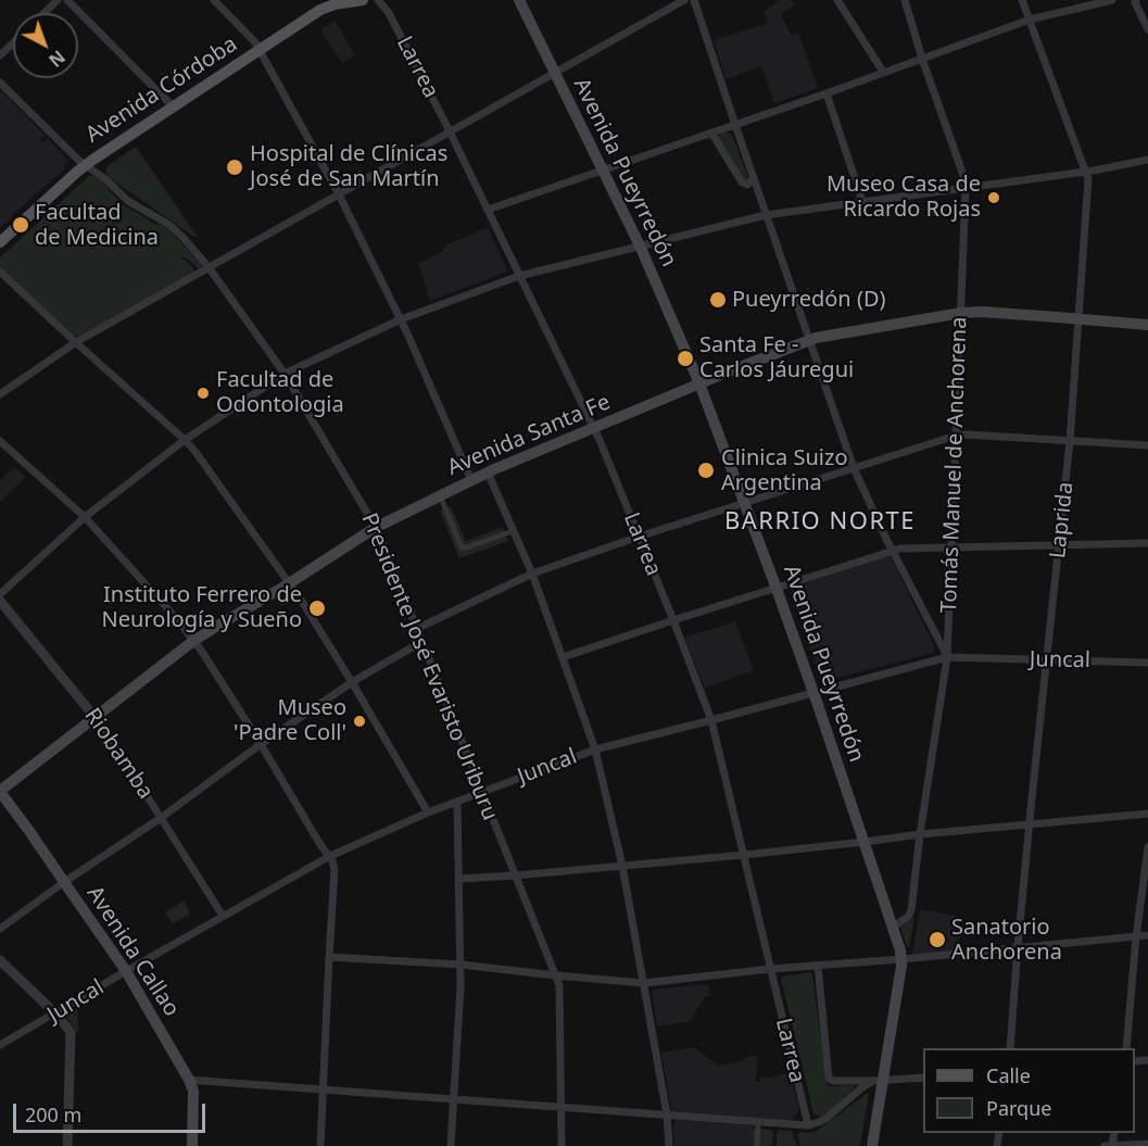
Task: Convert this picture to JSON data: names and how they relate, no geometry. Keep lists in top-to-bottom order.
{
  "streets": {
    "main road": [
      "Avenida Córdoba",
      "Avenida Pueyrredón",
      "Avenida Santa Fe",
      "Avenida Callao"
    ],
    "street": [
      "Larrea",
      "Tomás Manuel de Anchorena",
      "Laprida",
      "Juncal",
      "Presidente José Evaristo Uriburu",
      "Riobamba"
    ]
  },
  "crossings": [
    ["Larrea", "Avenida Santa Fe"],
    ["Larrea", "Juncal"],
    ["Avenida Córdoba", "Presidente José Evaristo Uriburu"],
    ["Avenida Pueyrredón", "Avenida Santa Fe"],
    ["Avenida Pueyrredón", "Tomás Manuel de Anchorena"],
    ["Avenida Pueyrredón", "Juncal"],
    ["Avenida Santa Fe", "Tomás Manuel de Anchorena"],
    ["Avenida Santa Fe", "Laprida"],
    ["Avenida Santa Fe", "Presidente José Evaristo Uriburu"],
    ["Avenida Santa Fe", "Riobamba"],
    ["Avenida Santa Fe", "Avenida Callao"],
    ["Tomás Manuel de Anchorena", "Juncal"],
    ["Laprida", "Juncal"],
    ["Juncal", "Presidente José Evaristo Uriburu"],
    ["Juncal", "Riobamba"],
    ["Juncal", "Avenida Callao"]
  ],
  "districts": ["BARRIO NORTE"],
  "places": [
    "Hospital de Clínicas José de San Martín",
    "Museo Casa de Ricardo Rojas",
    "Facultad de Medicina",
    "Pueyrredón (D)",
    "Santa Fe - Carlos Jáuregui",
    "Facultad de Odontologia",
    "Clinica Suizo Argentina",
    "Instituto Ferrero de Neurología y Sueño",
    "Museo 'Padre Coll'",
    "Sanatorio Anchorena"
  ],
  "legend": ["Calle", "Parque"],
  "scale_bar": "200 m",
  "north": "bottom right"
}
